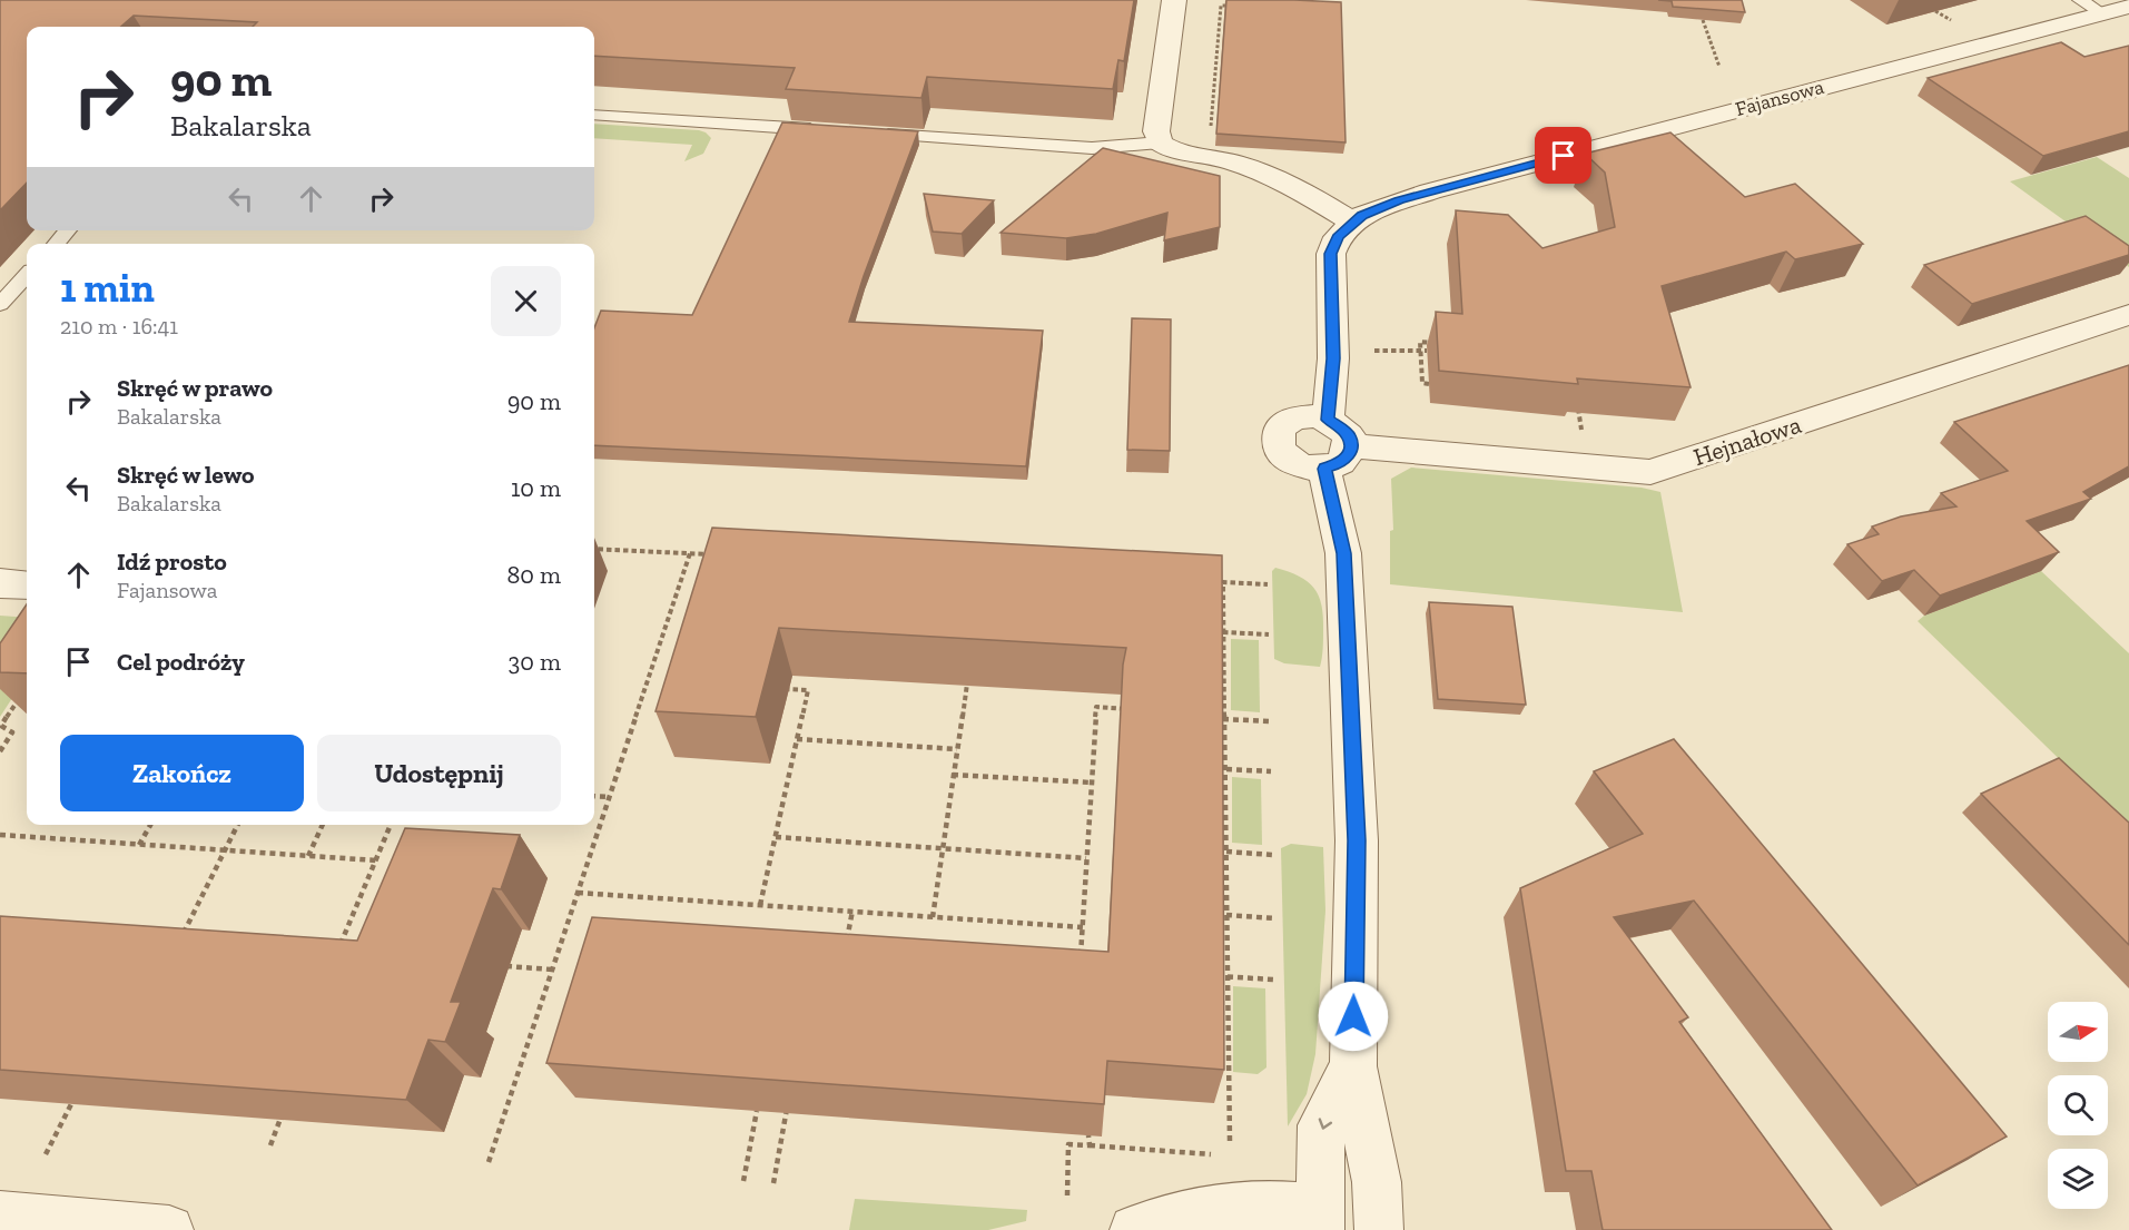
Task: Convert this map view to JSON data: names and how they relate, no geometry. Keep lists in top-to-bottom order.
{
  "streets": {
    "street": ["Fajansowa", "Hejnałowa"]
  },
  "north": "right",
  "page": {
    "turn": ["90 m", "Bakalarska"],
    "heading": ["1 min", "210 m · 16:41"],
    "list": [
      {
        "name": "Skręć w prawo",
        "note": "Bakalarska",
        "value": "90 m"
      },
      {
        "name": "Skręć w lewo",
        "note": "Bakalarska",
        "value": "10 m"
      },
      {
        "name": "Idź prosto",
        "note": "Fajansowa",
        "value": "80 m"
      },
      {
        "name": "Cel podróży",
        "value": "30 m"
      }
    ],
    "buttons": ["Zakończ", "Udostępnij"]
  }
}
